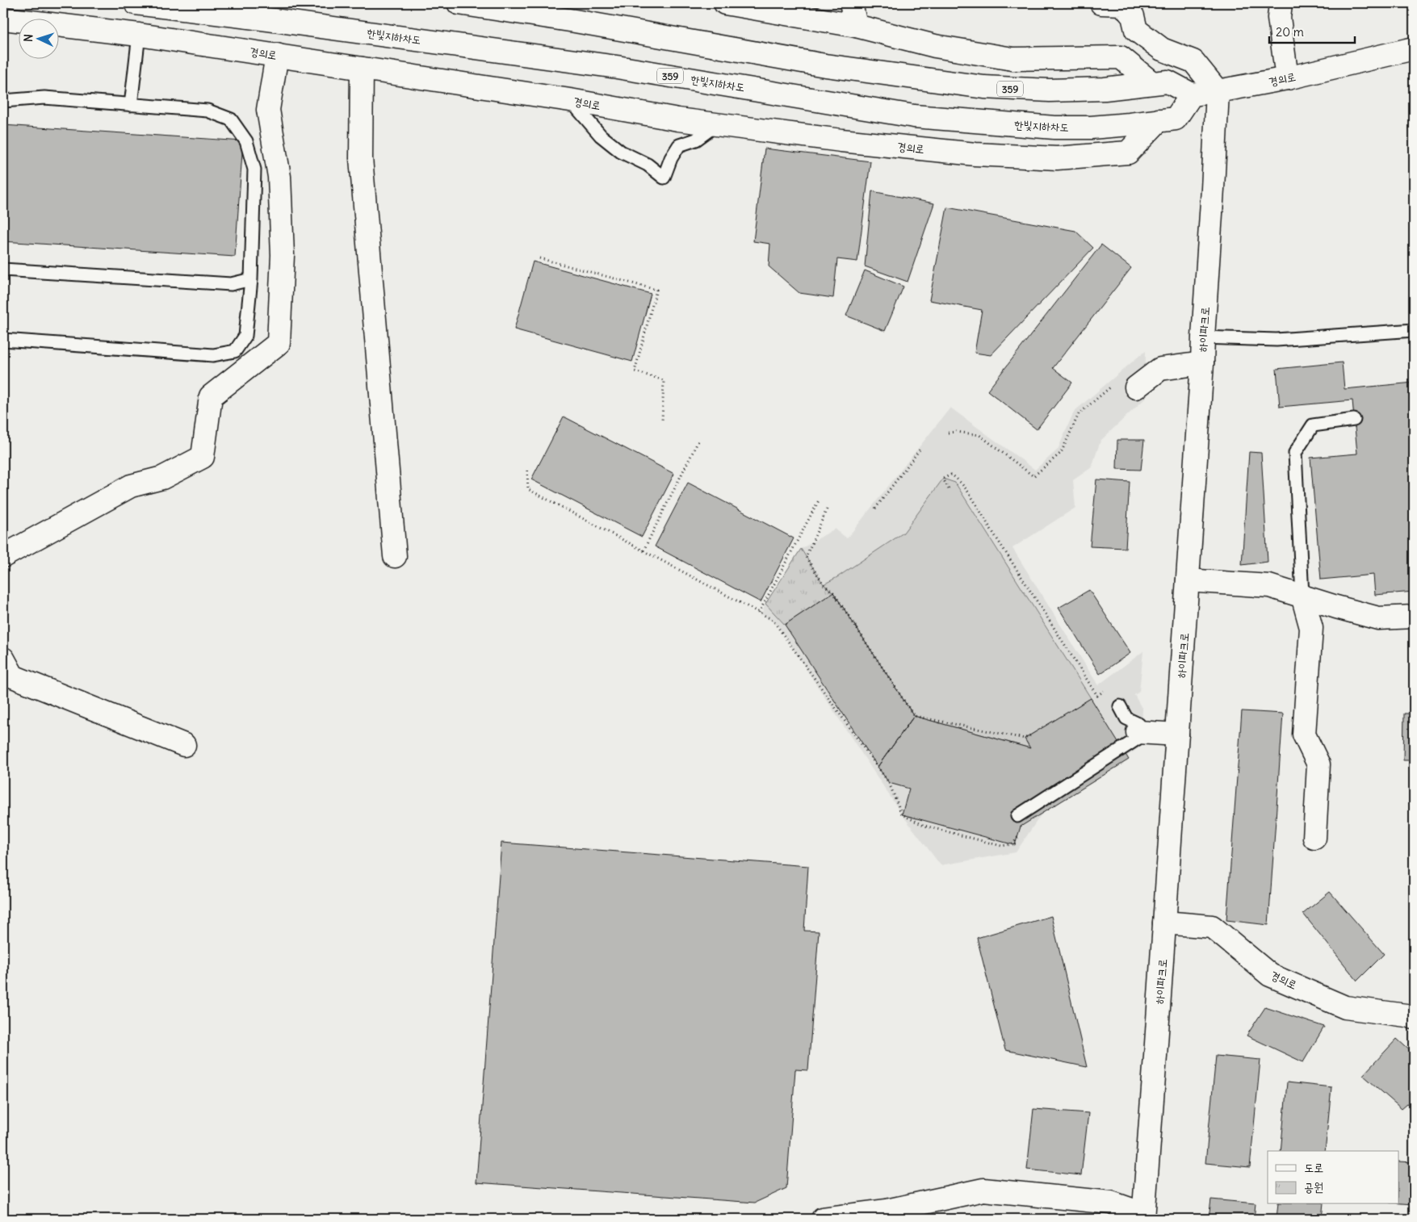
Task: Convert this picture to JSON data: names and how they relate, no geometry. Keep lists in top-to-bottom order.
{
  "streets": {
    "street": [
      "한빛지하차도",
      "경의로",
      "359",
      "하이파크로"
    ]
  },
  "crossings": [
    ["한빛지하차도", "경의로"],
    ["한빛지하차도", "359"],
    ["경의로", "359"],
    ["경의로", "하이파크로"]
  ],
  "legend": ["도로", "공원"],
  "scale_bar": "20 m",
  "north": "left"
}
